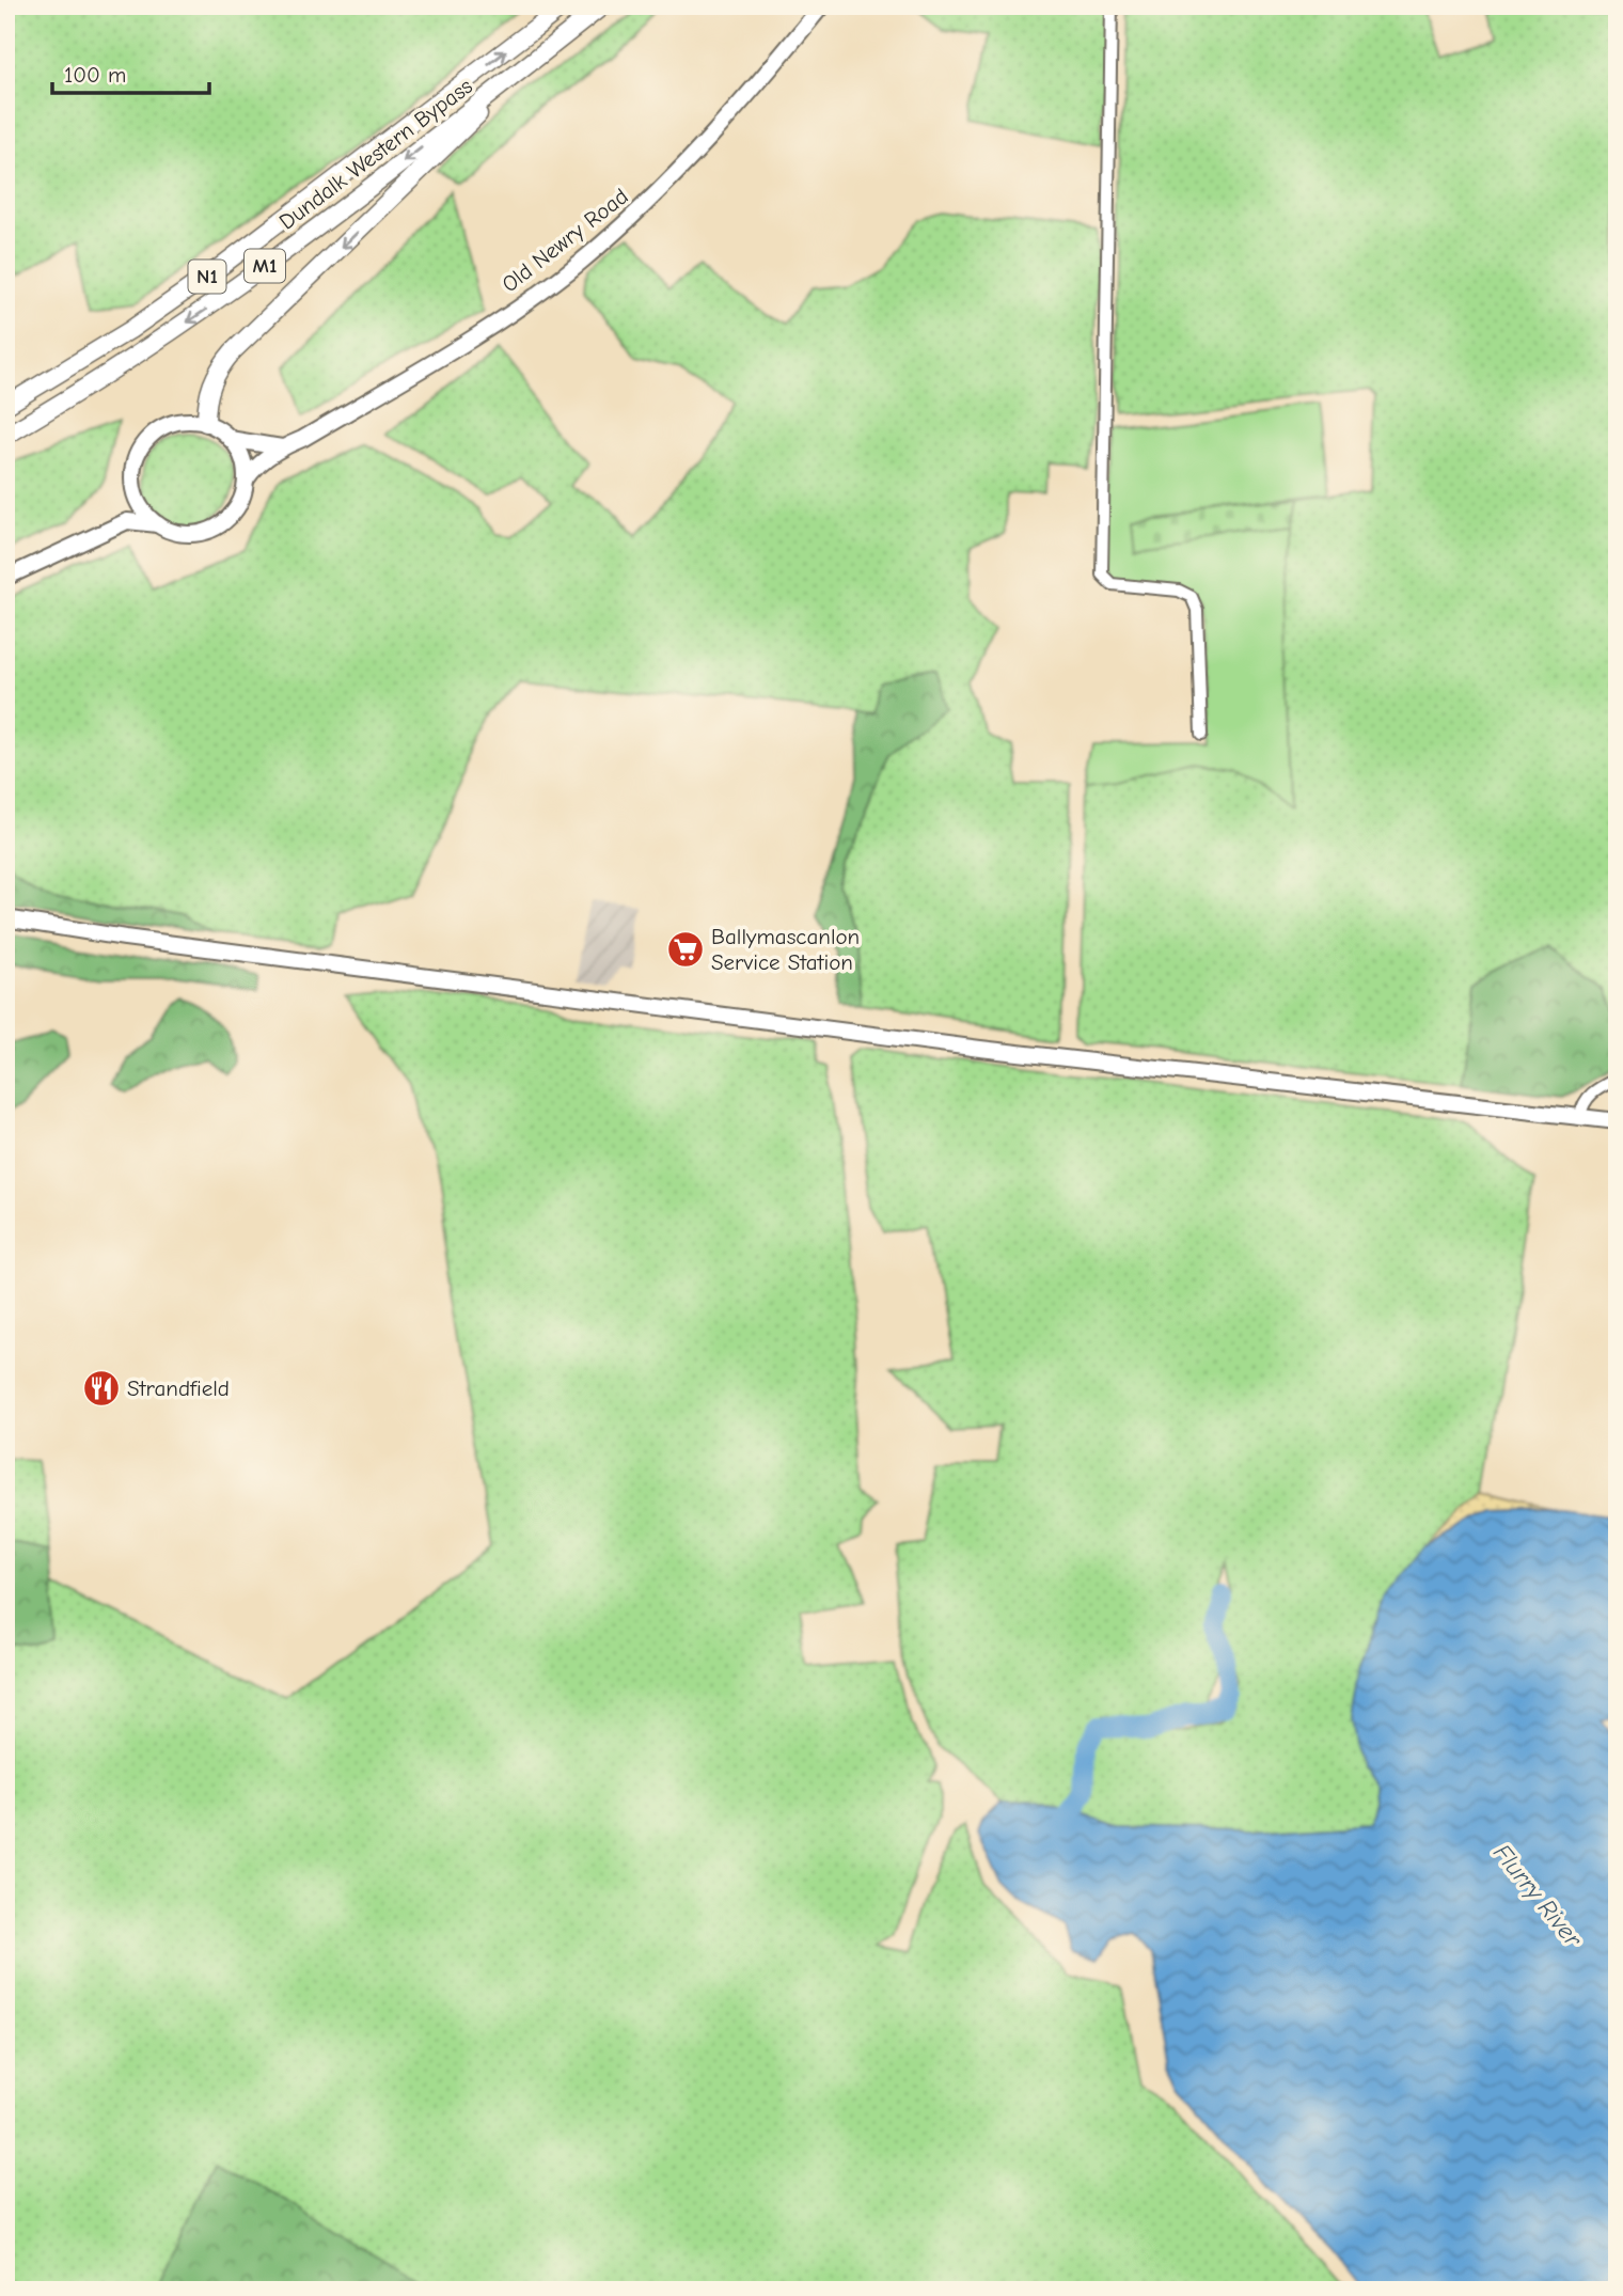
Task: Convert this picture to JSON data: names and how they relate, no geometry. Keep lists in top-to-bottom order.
{
  "streets": {
    "highway": ["Dundalk Western Bypass", "M1", "N1"],
    "main road": ["Old Newry Road"]
  },
  "water": ["Flurry River"],
  "places": {
    "supermarket": ["Ballymascanlon Service Station"],
    "restaurant": ["Strandfield"]
  },
  "scale_bar": "100 m"
}
